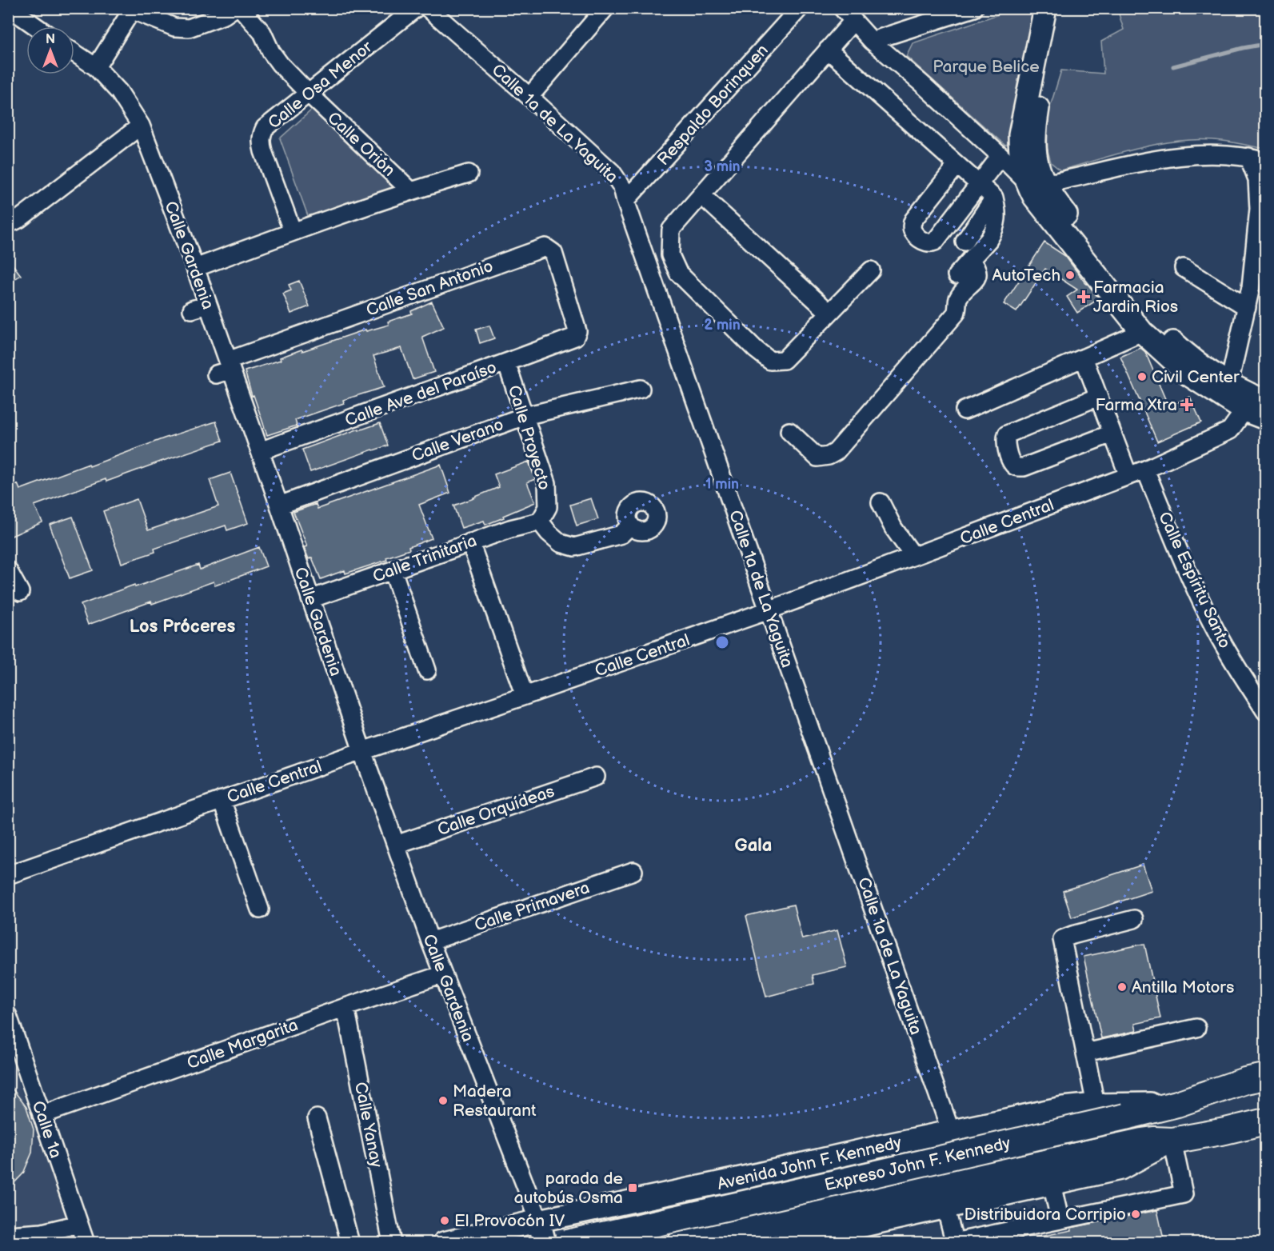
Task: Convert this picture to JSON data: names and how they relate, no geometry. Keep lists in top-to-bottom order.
{
  "streets": {
    "highway": ["Expreso John F. Kennedy"],
    "main road": ["Avenida John F. Kennedy"],
    "street": [
      "Calle Osa Menor",
      "Respaldo Borinquen",
      "Calle 1a de La Yaguita",
      "Calle Orión",
      "Calle Gardenia",
      "Calle San Antonio",
      "Calle Ave del Paraíso",
      "Calle Proyecto",
      "Calle Verano",
      "Calle Central",
      "Calle Trinitaria",
      "Calle Espíritu Santo",
      "Calle Orquídeas",
      "Calle Primavera",
      "Calle Margarita",
      "Calle Yanay",
      "Calle 1a"
    ]
  },
  "crossings": [
    ["Calle Osa Menor", "Calle Orión"],
    ["Respaldo Borinquen", "Calle 1a de La Yaguita"],
    ["Calle 1a de La Yaguita", "Calle Central"],
    ["Calle 1a de La Yaguita", "Avenida John F. Kennedy"],
    ["Calle Gardenia", "Calle San Antonio"],
    ["Calle Gardenia", "Calle Ave del Paraíso"],
    ["Calle Gardenia", "Calle Verano"],
    ["Calle Gardenia", "Calle Central"],
    ["Calle Gardenia", "Calle Trinitaria"],
    ["Calle Gardenia", "Calle Orquídeas"],
    ["Calle Gardenia", "Calle Primavera"],
    ["Calle Gardenia", "Calle Margarita"],
    ["Calle Gardenia", "Avenida John F. Kennedy"],
    ["Calle San Antonio", "Calle Ave del Paraíso"],
    ["Calle Ave del Paraíso", "Calle Proyecto"],
    ["Calle Proyecto", "Calle Verano"],
    ["Calle Proyecto", "Calle Trinitaria"],
    ["Calle Central", "Calle Espíritu Santo"],
    ["Calle Margarita", "Calle Yanay"],
    ["Calle Margarita", "Calle 1a"],
    ["Avenida John F. Kennedy", "Expreso John F. Kennedy"]
  ],
  "districts": ["Los Próceres", "Gala"],
  "parks": ["Parque Belice"],
  "places": {
    "other": [
      "AutoTech",
      "Civil Center",
      "Antilla Motors",
      "Madera Restaurant",
      "Distribuidora Corripio",
      "El Provocón IV"
    ],
    "health": ["Farmacia Jardin Rios", "Farma Xtra"],
    "transit": ["parada de autobús Osma"]
  },
  "north": "top",
  "rings": ["3 min", "2 min", "1 min"]
}
